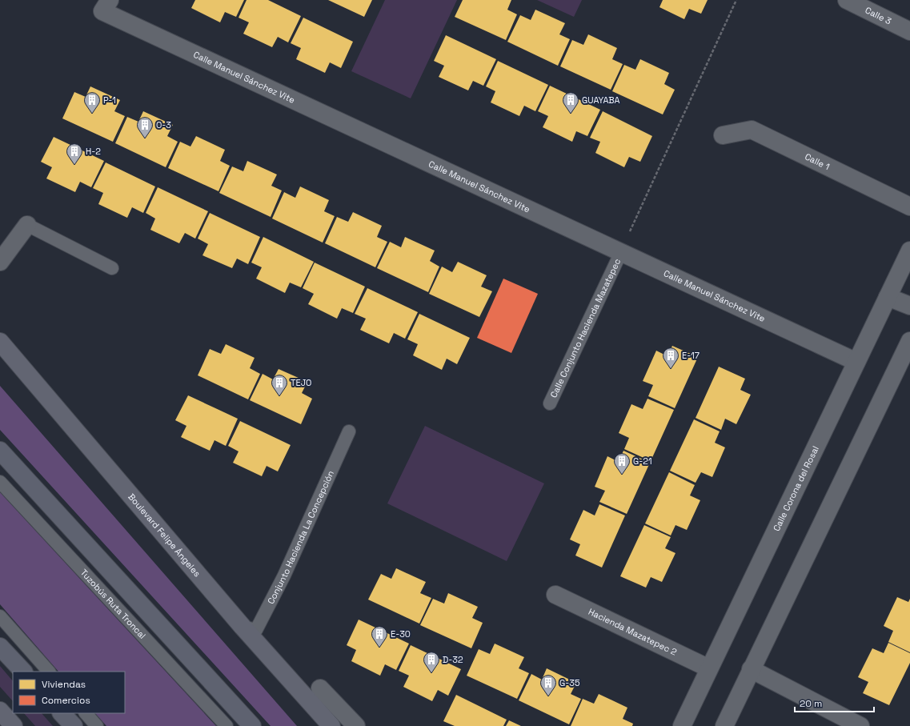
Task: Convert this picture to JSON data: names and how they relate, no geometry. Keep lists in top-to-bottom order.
{
  "streets": {
    "main road": ["Boulevard Felipe Ángeles"],
    "street": [
      "Calle 3",
      "Calle Manuel Sánchez Vite",
      "Calle 1",
      "Calle Corona del Rosal",
      "Hacienda Mazatepec 2"
    ],
    "lane": ["Calle Conjunto Hacienda Mazatepec", "Conjunto Hacienda La Concepción", "Tuzobús Ruta Troncal"]
  },
  "crossings": [
    ["Calle Manuel Sánchez Vite", "Calle Conjunto Hacienda Mazatepec"],
    ["Calle Manuel Sánchez Vite", "Calle Corona del Rosal"],
    ["Calle Corona del Rosal", "Hacienda Mazatepec 2"],
    ["Boulevard Felipe Ángeles", "Conjunto Hacienda La Concepción"]
  ],
  "places": {
    "building": [
      "P-1",
      "GUAYABA",
      "O-3",
      "H-2",
      "E-17",
      "TEJO",
      "G-21",
      "E-30",
      "D-32",
      "G-35"
    ]
  },
  "legend": ["Viviendas", "Comercios"],
  "scale_bar": "20 m"
}
